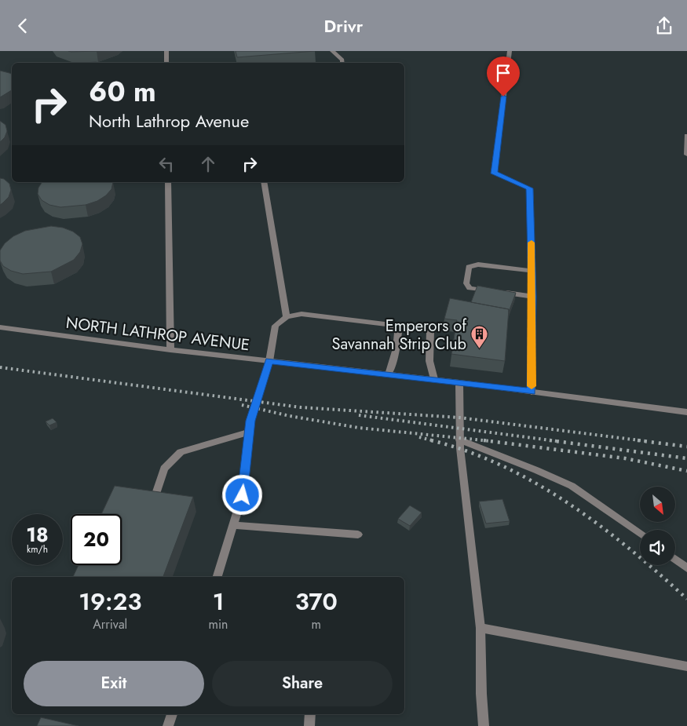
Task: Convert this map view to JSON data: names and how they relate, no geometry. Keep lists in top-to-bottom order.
{
  "streets": {
    "street": ["NORTH LATHROP AVENUE"]
  },
  "places": {
    "building": ["Emperors of Savannah Strip Club"]
  },
  "north": "bottom right",
  "page": {
    "header": "Drivr",
    "turn": ["60 m", "North Lathrop Avenue"],
    "speed": "18 km/h",
    "limit": "20",
    "eta": [
      "19:23",
      "Arrival",
      "1",
      "min",
      "370",
      "m"
    ],
    "buttons": ["Exit", "Share"]
  }
}
